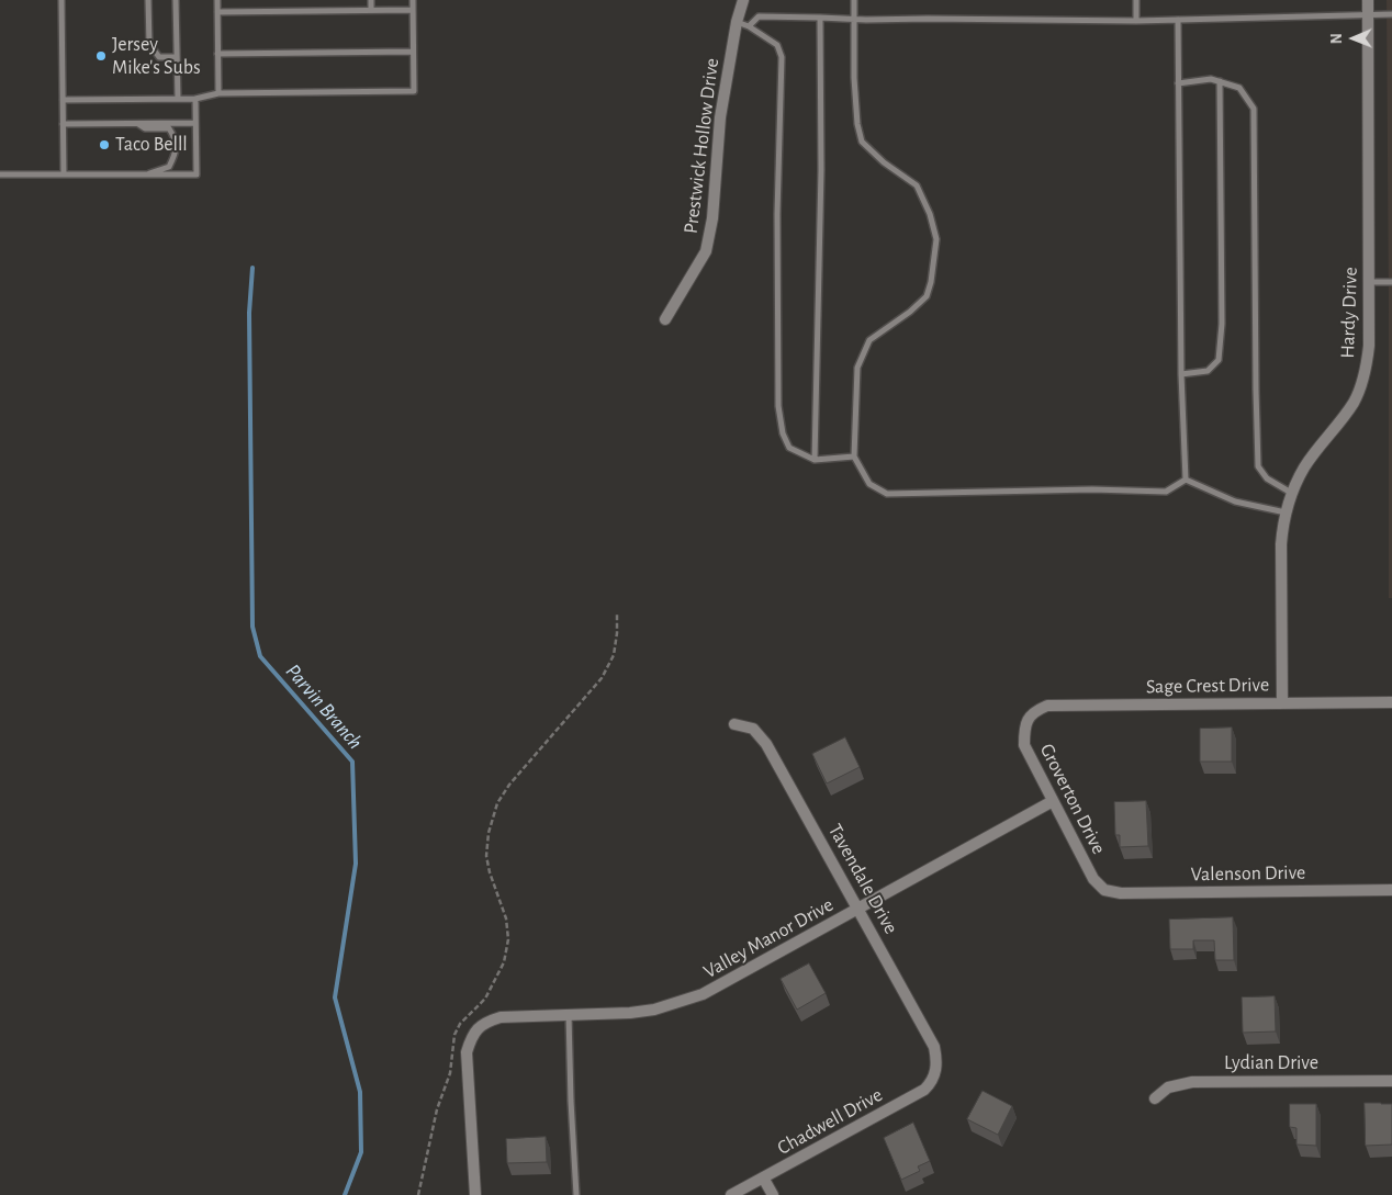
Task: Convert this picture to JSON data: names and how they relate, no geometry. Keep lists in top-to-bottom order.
{
  "streets": {
    "street": [
      "Prestwick Hollow Drive",
      "Hardy Drive",
      "Sage Crest Drive",
      "Groverton Drive",
      "Valenson Drive",
      "Tavendale Drive",
      "Valley Manor Drive",
      "Lydian Drive",
      "Chadwell Drive"
    ]
  },
  "crossings": [
    ["Hardy Drive", "Sage Crest Drive"],
    ["Sage Crest Drive", "Groverton Drive"],
    ["Groverton Drive", "Valenson Drive"],
    ["Groverton Drive", "Valley Manor Drive"],
    ["Tavendale Drive", "Valley Manor Drive"],
    ["Tavendale Drive", "Chadwell Drive"]
  ],
  "water": ["Parvin Branch"],
  "places": ["Jersey Mike's Subs", "Taco Belll"],
  "north": "left"
}
